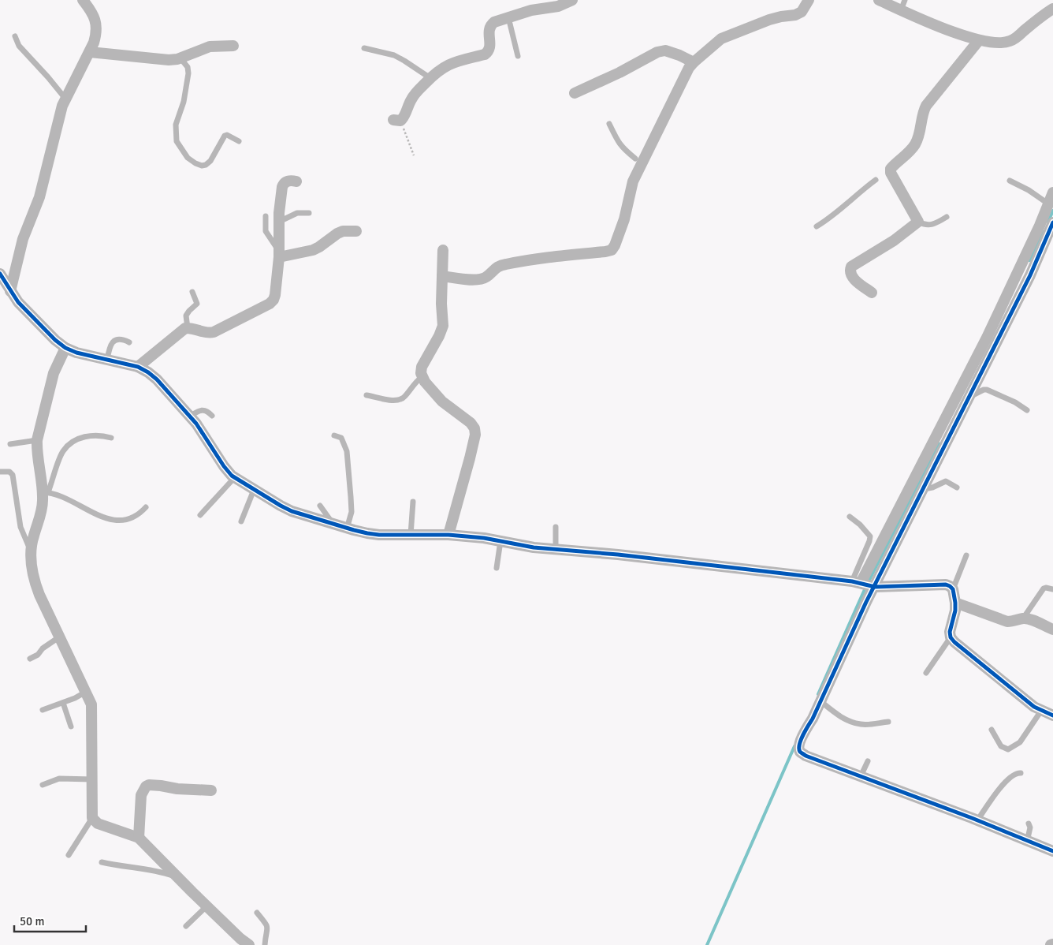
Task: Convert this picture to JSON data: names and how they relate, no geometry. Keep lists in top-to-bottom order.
{
  "scale_bar": "50 m"
}
